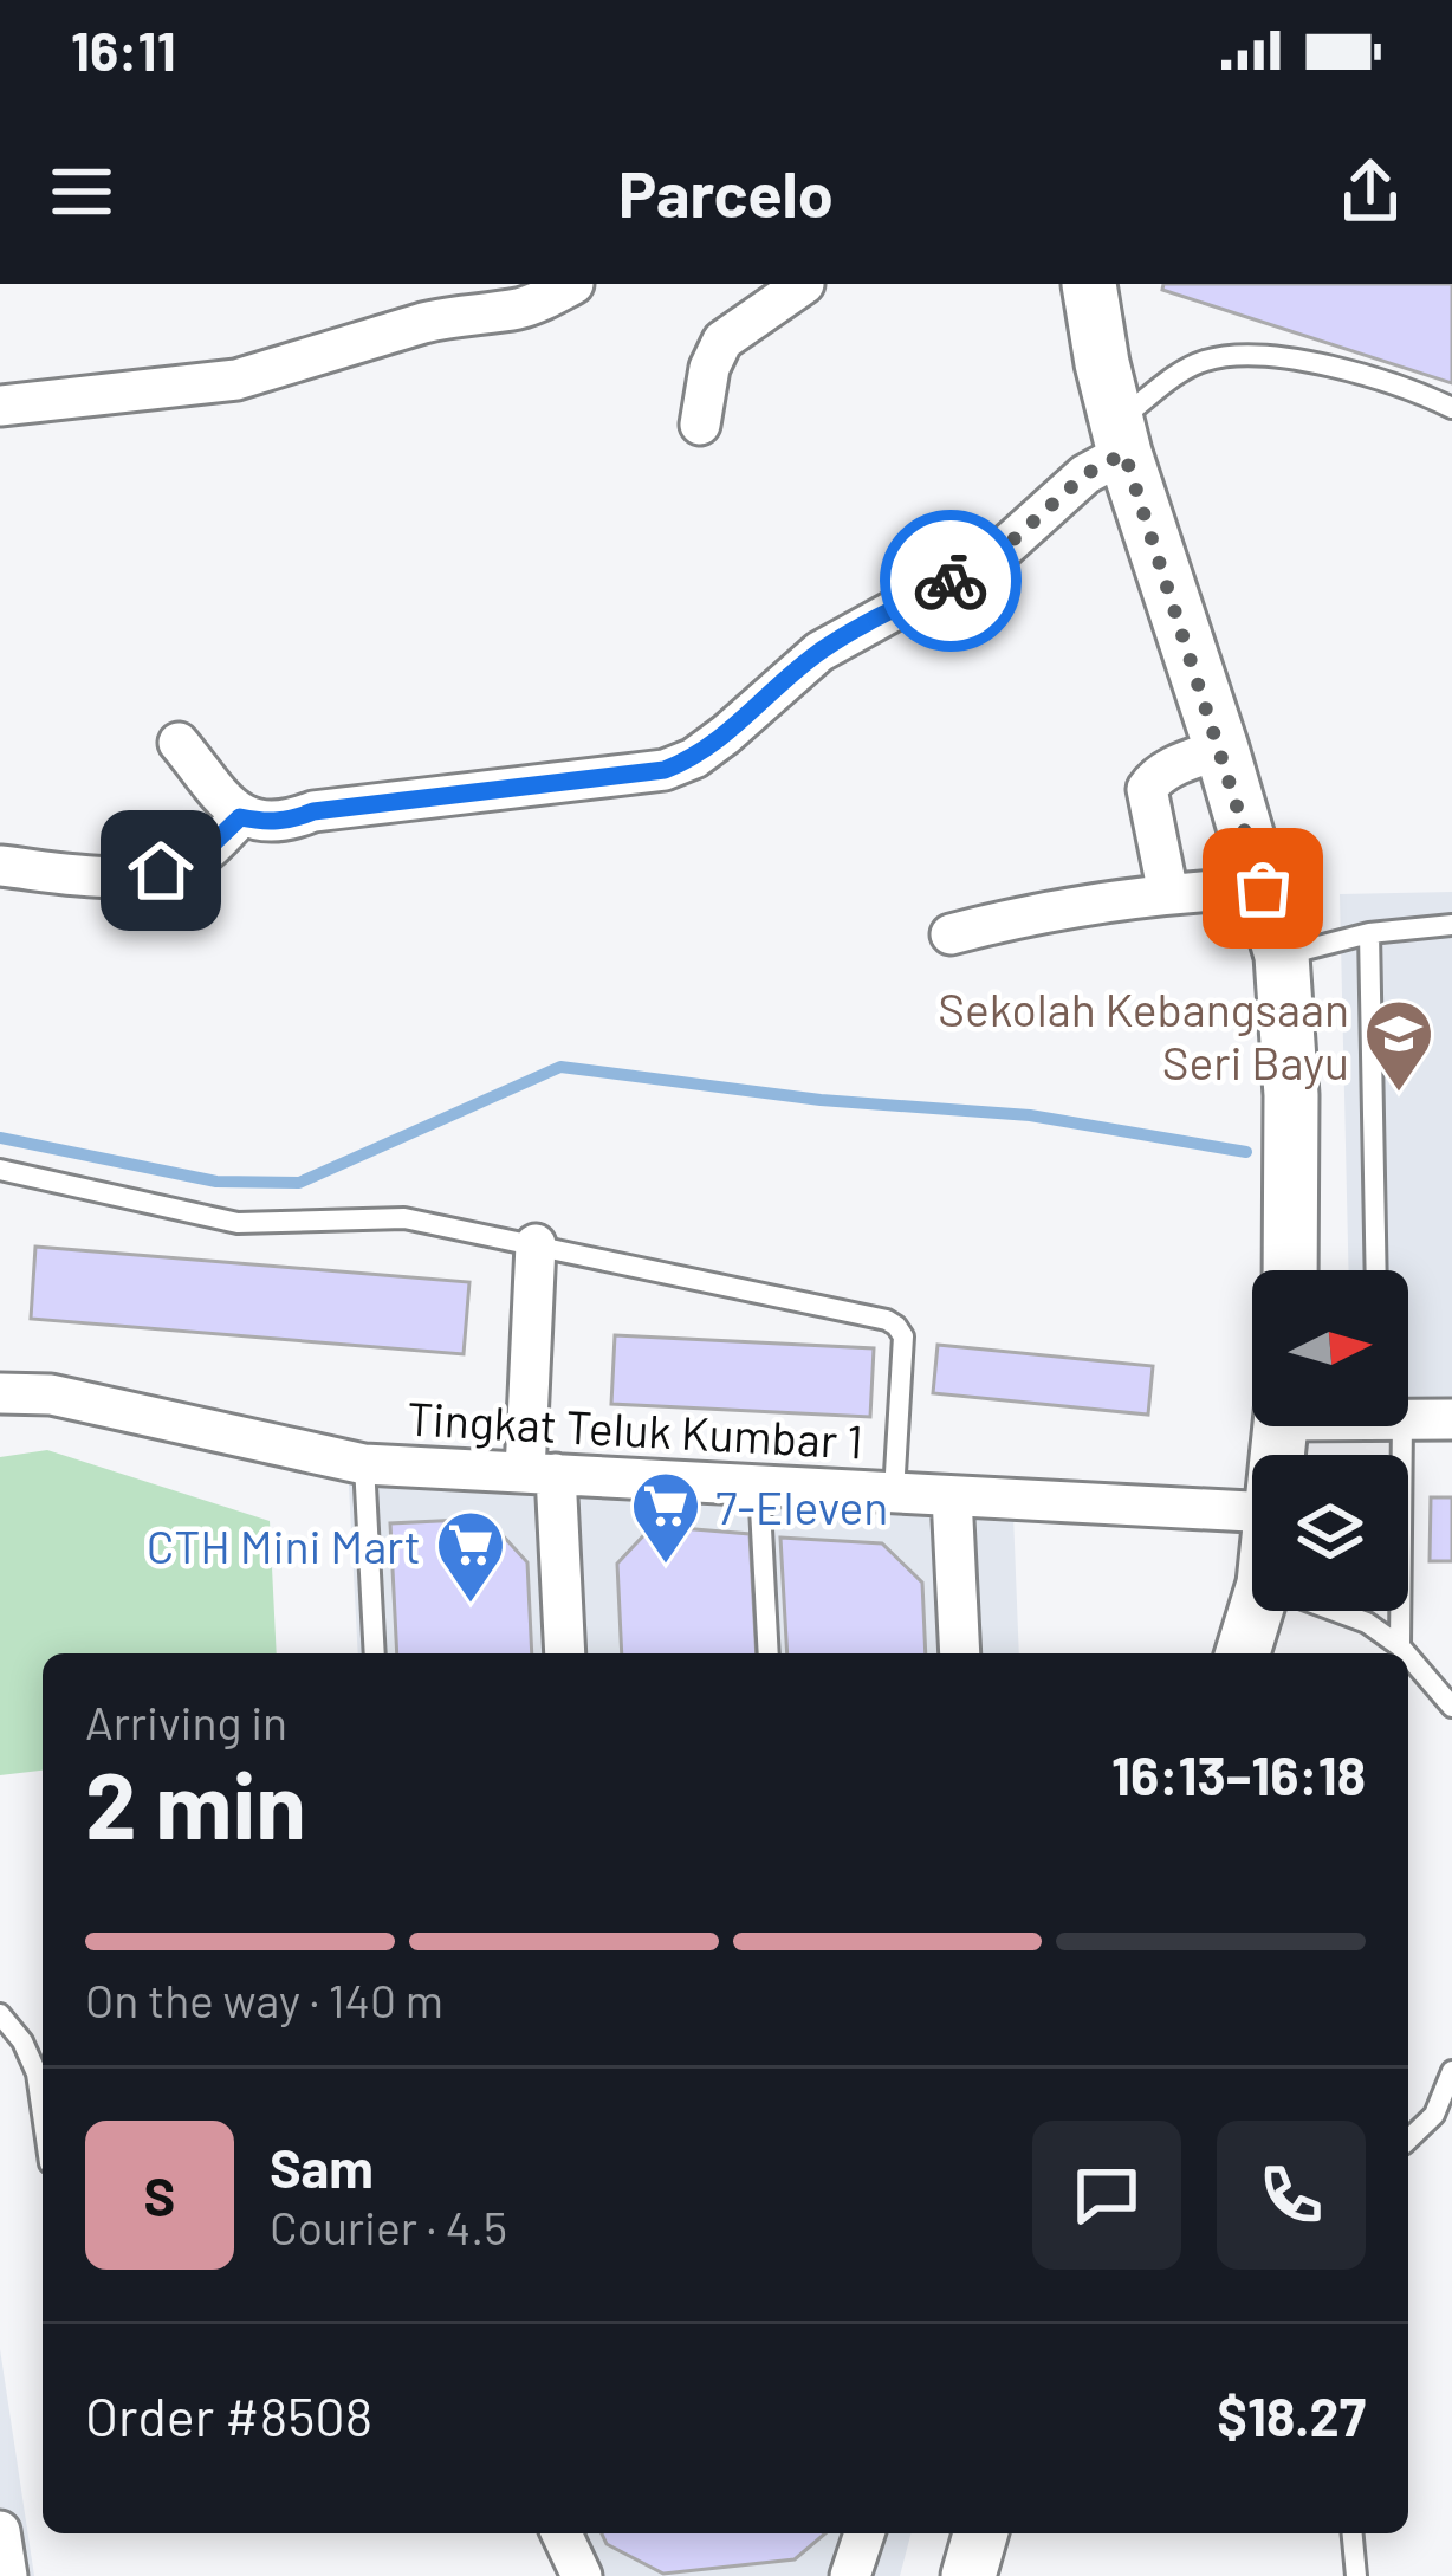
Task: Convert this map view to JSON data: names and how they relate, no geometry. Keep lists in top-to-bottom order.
{
  "streets": {
    "street": ["Tingkat Teluk Kumbar 1"]
  },
  "places": {
    "school or university": ["Sekolah Kebangsaan Seri Bayu"],
    "supermarket": ["7-Eleven", "CTH Mini Mart"]
  },
  "north": "right",
  "page": {
    "status": "16:11",
    "header": "Parcelo",
    "heading": ["2 min", "Arriving in", "16:13–16:18"],
    "panel": [
      "Sam",
      "Courier · 4.5",
      "Order #8508",
      "$18.27"
    ],
    "bar": "On the way · 140 m",
    "round": "S"
  }
}
